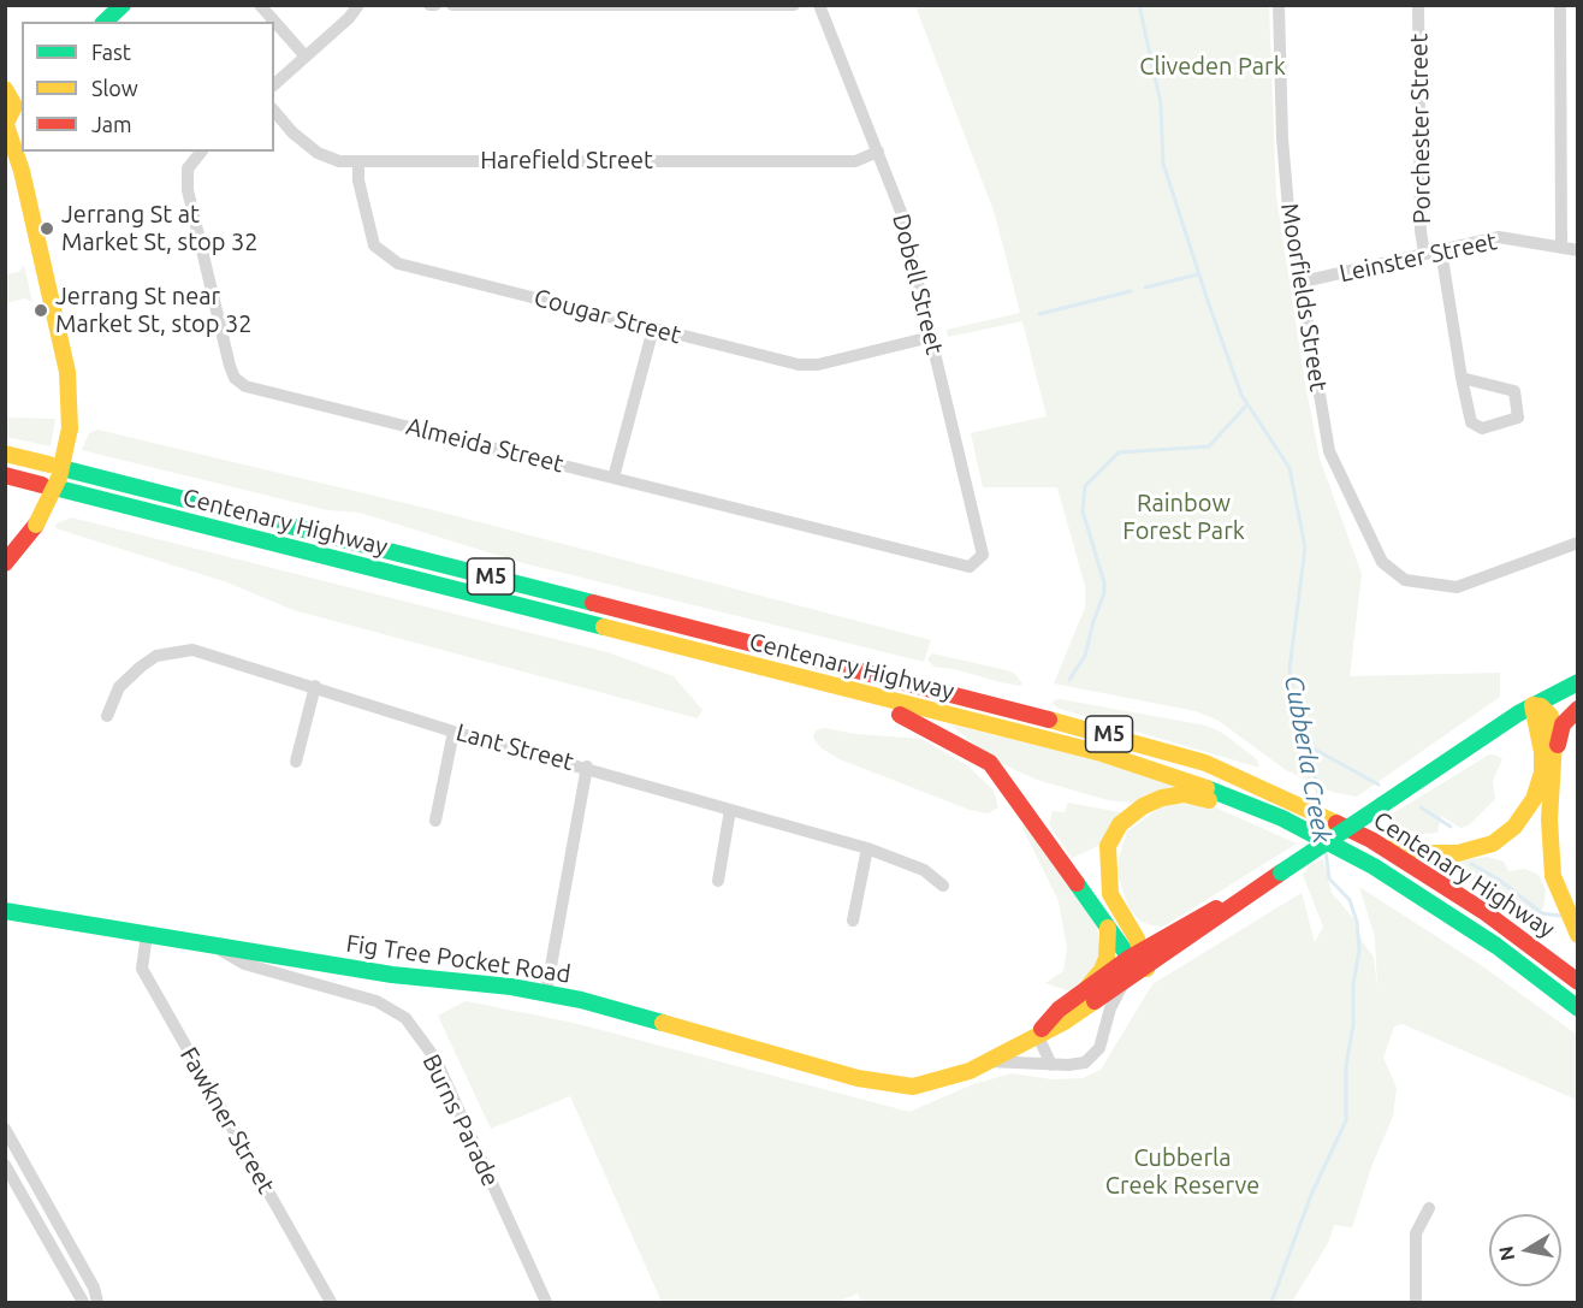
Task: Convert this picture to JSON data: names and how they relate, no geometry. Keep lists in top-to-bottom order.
{
  "streets": {
    "main road": ["Centenary Highway", "M5", "Fig Tree Pocket Road"],
    "street": [
      "Porchester Street",
      "Harefield Street",
      "Leinster Street",
      "Dobell Street",
      "Moorfields Street",
      "Cougar Street",
      "Almeida Street",
      "Lant Street",
      "Fawkner Street",
      "Burns Parade"
    ]
  },
  "crossings": [
    ["Porchester Street", "Leinster Street"],
    ["Harefield Street", "Dobell Street"],
    ["Harefield Street", "Cougar Street"],
    ["Leinster Street", "Moorfields Street"],
    ["Dobell Street", "Cougar Street"],
    ["Dobell Street", "Almeida Street"],
    ["Fig Tree Pocket Road", "Fawkner Street"],
    ["Fig Tree Pocket Road", "Burns Parade"]
  ],
  "water": ["Cubberla Creek"],
  "parks": ["Cliveden Park", "Rainbow Forest Park", "Cubberla Creek Reserve"],
  "places": ["Jerrang St at Market St, stop 32", "Jerrang St near Market St, stop 32"],
  "legend": ["Fast", "Slow", "Jam"],
  "north": "left"
}
